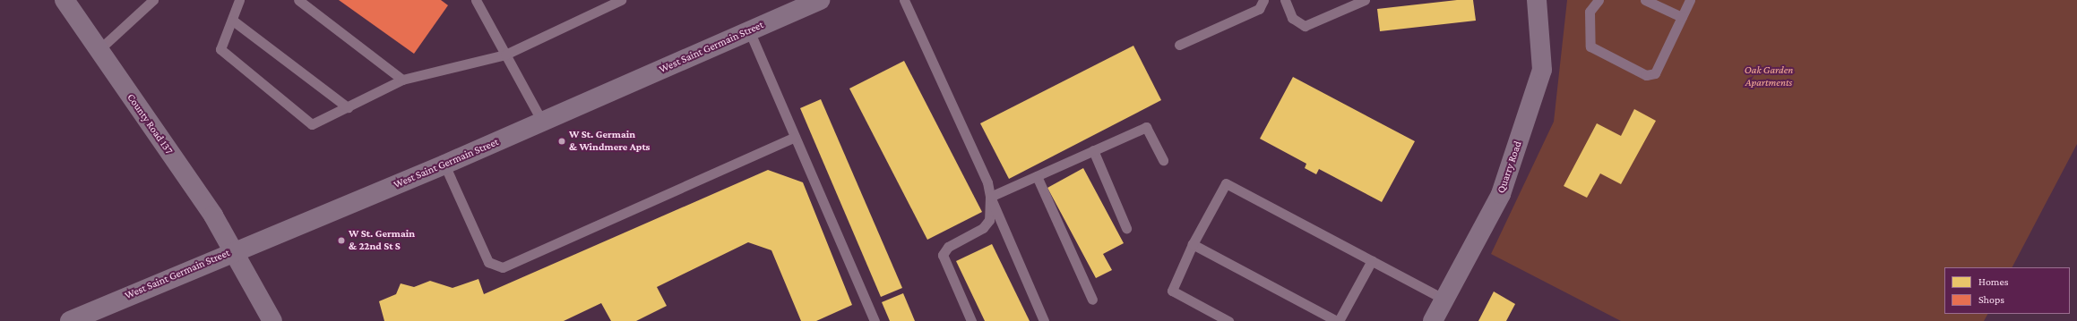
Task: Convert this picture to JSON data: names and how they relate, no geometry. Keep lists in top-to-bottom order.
{
  "streets": {
    "street": ["West Saint Germain Street", "County Road 137", "Quarry Road"]
  },
  "crossings": [
    ["West Saint Germain Street", "County Road 137"]
  ],
  "parks": ["Oak Garden Apartments"],
  "places": ["W St. Germain & Windmere Apts", "W St. Germain & 22nd St S"],
  "legend": ["Homes", "Shops"]
}
